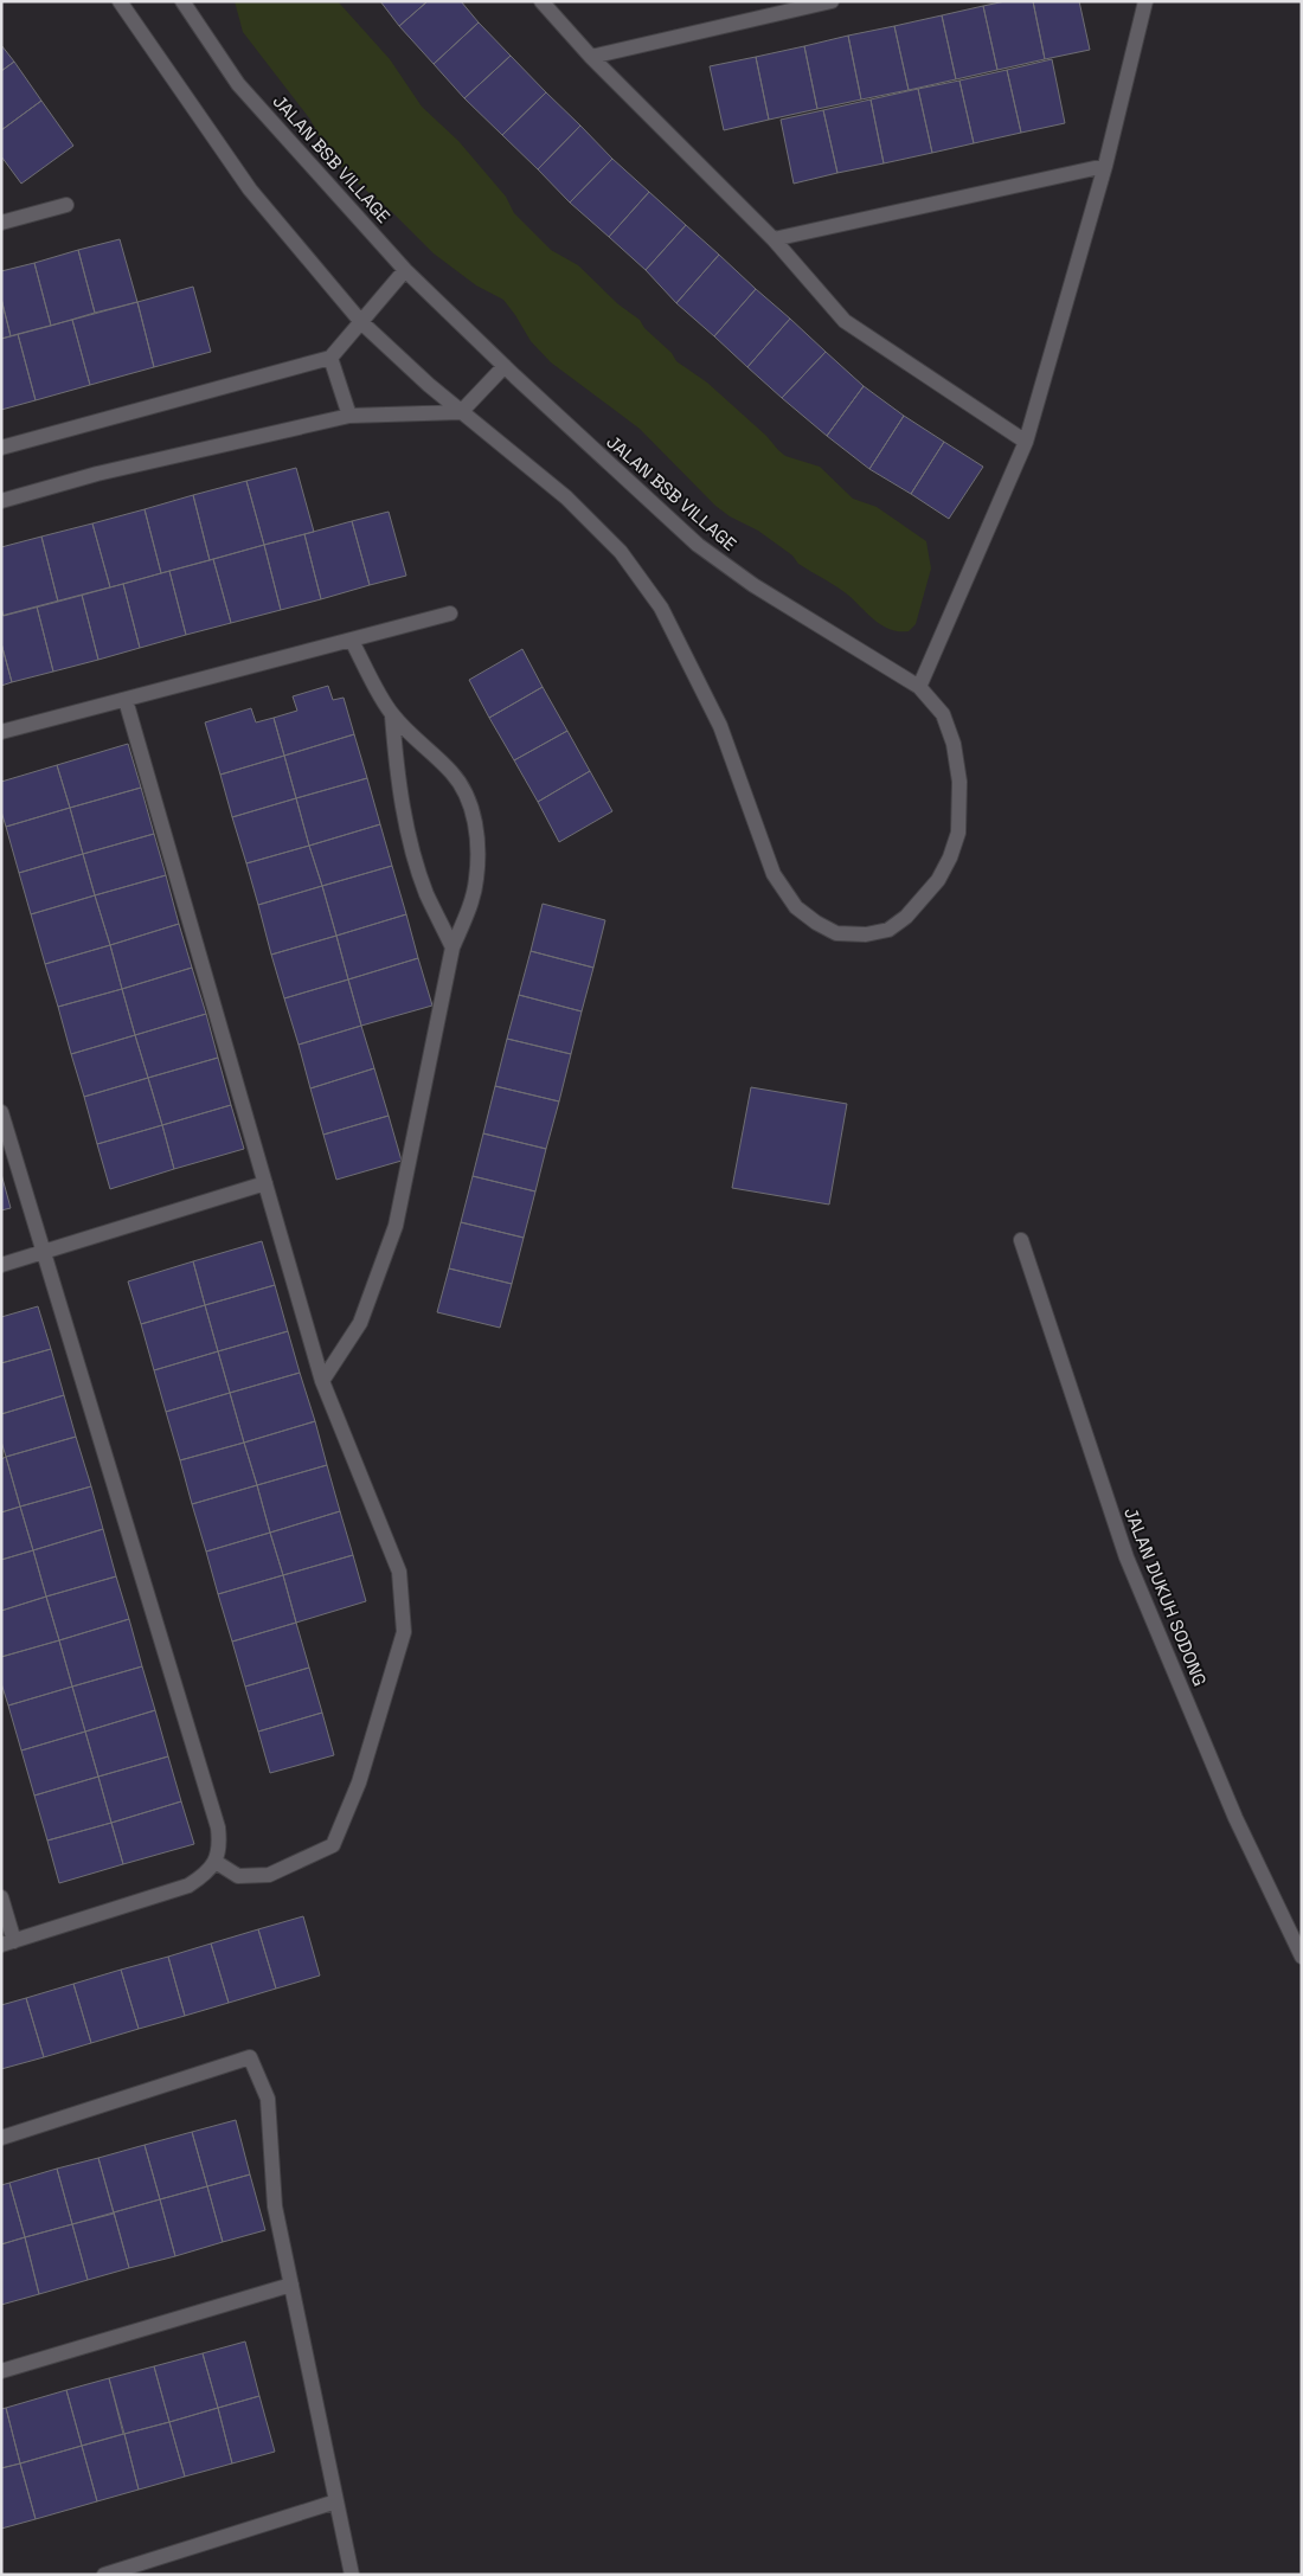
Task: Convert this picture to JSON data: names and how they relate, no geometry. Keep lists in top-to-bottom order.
{
  "streets": {
    "street": ["JALAN BSB VILLAGE", "JALAN DUKUH SODONG"]
  }
}
